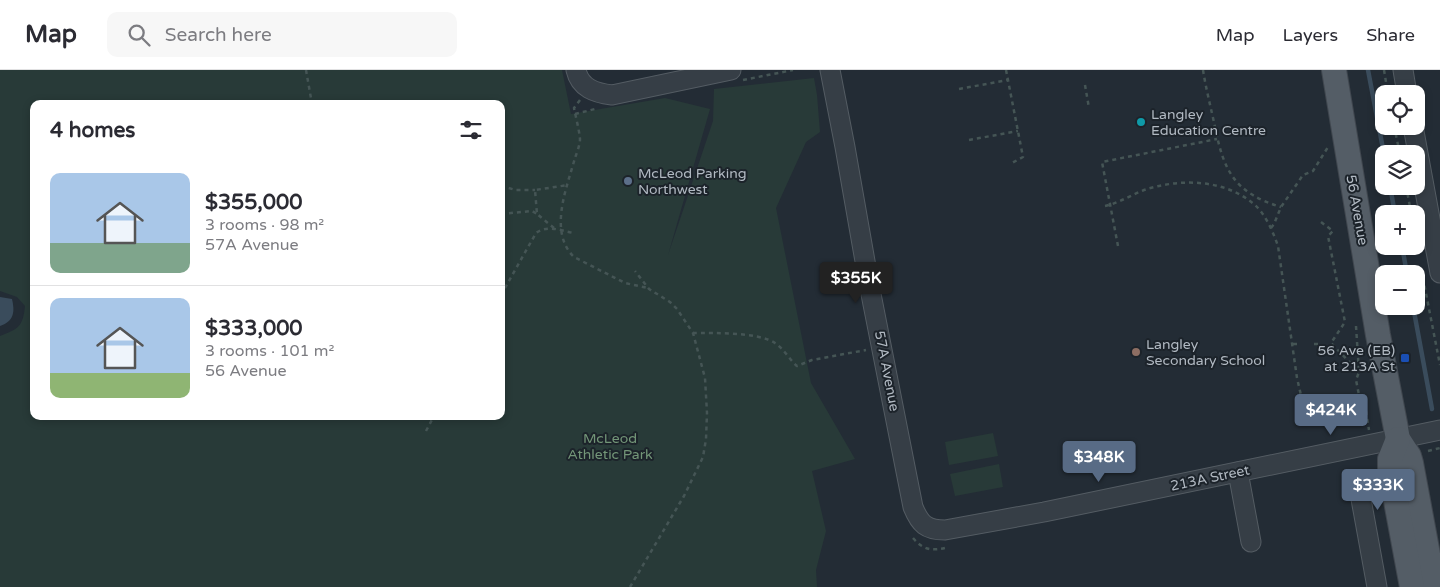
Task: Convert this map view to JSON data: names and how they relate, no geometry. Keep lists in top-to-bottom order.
{
  "streets": {
    "main road": ["56 Avenue"],
    "street": ["57A Avenue", "213A Street"]
  },
  "crossings": [
    ["56 Avenue", "213A Street"],
    ["57A Avenue", "213A Street"]
  ],
  "parks": ["McLeod Athletic Park"],
  "places": {
    "other": ["Langley Education Centre", "McLeod Parking Northwest", "Langley Secondary School"],
    "transit": ["56 Ave (EB) at 213A St"]
  },
  "page": {
    "header": "Map",
    "search": "Search here",
    "nav": ["Map", "Layers", "Share"],
    "map_buttons": ["+", "−"],
    "heading": "4 homes",
    "list": [
      {
        "name": "$355,000",
        "note": "3 rooms · 98 m² · 57A Avenue"
      },
      {
        "name": "$333,000",
        "note": "3 rooms · 101 m² · 56 Avenue"
      }
    ],
    "price": [
      "$355K",
      "$424K",
      "$348K",
      "$333K"
    ]
  }
}
